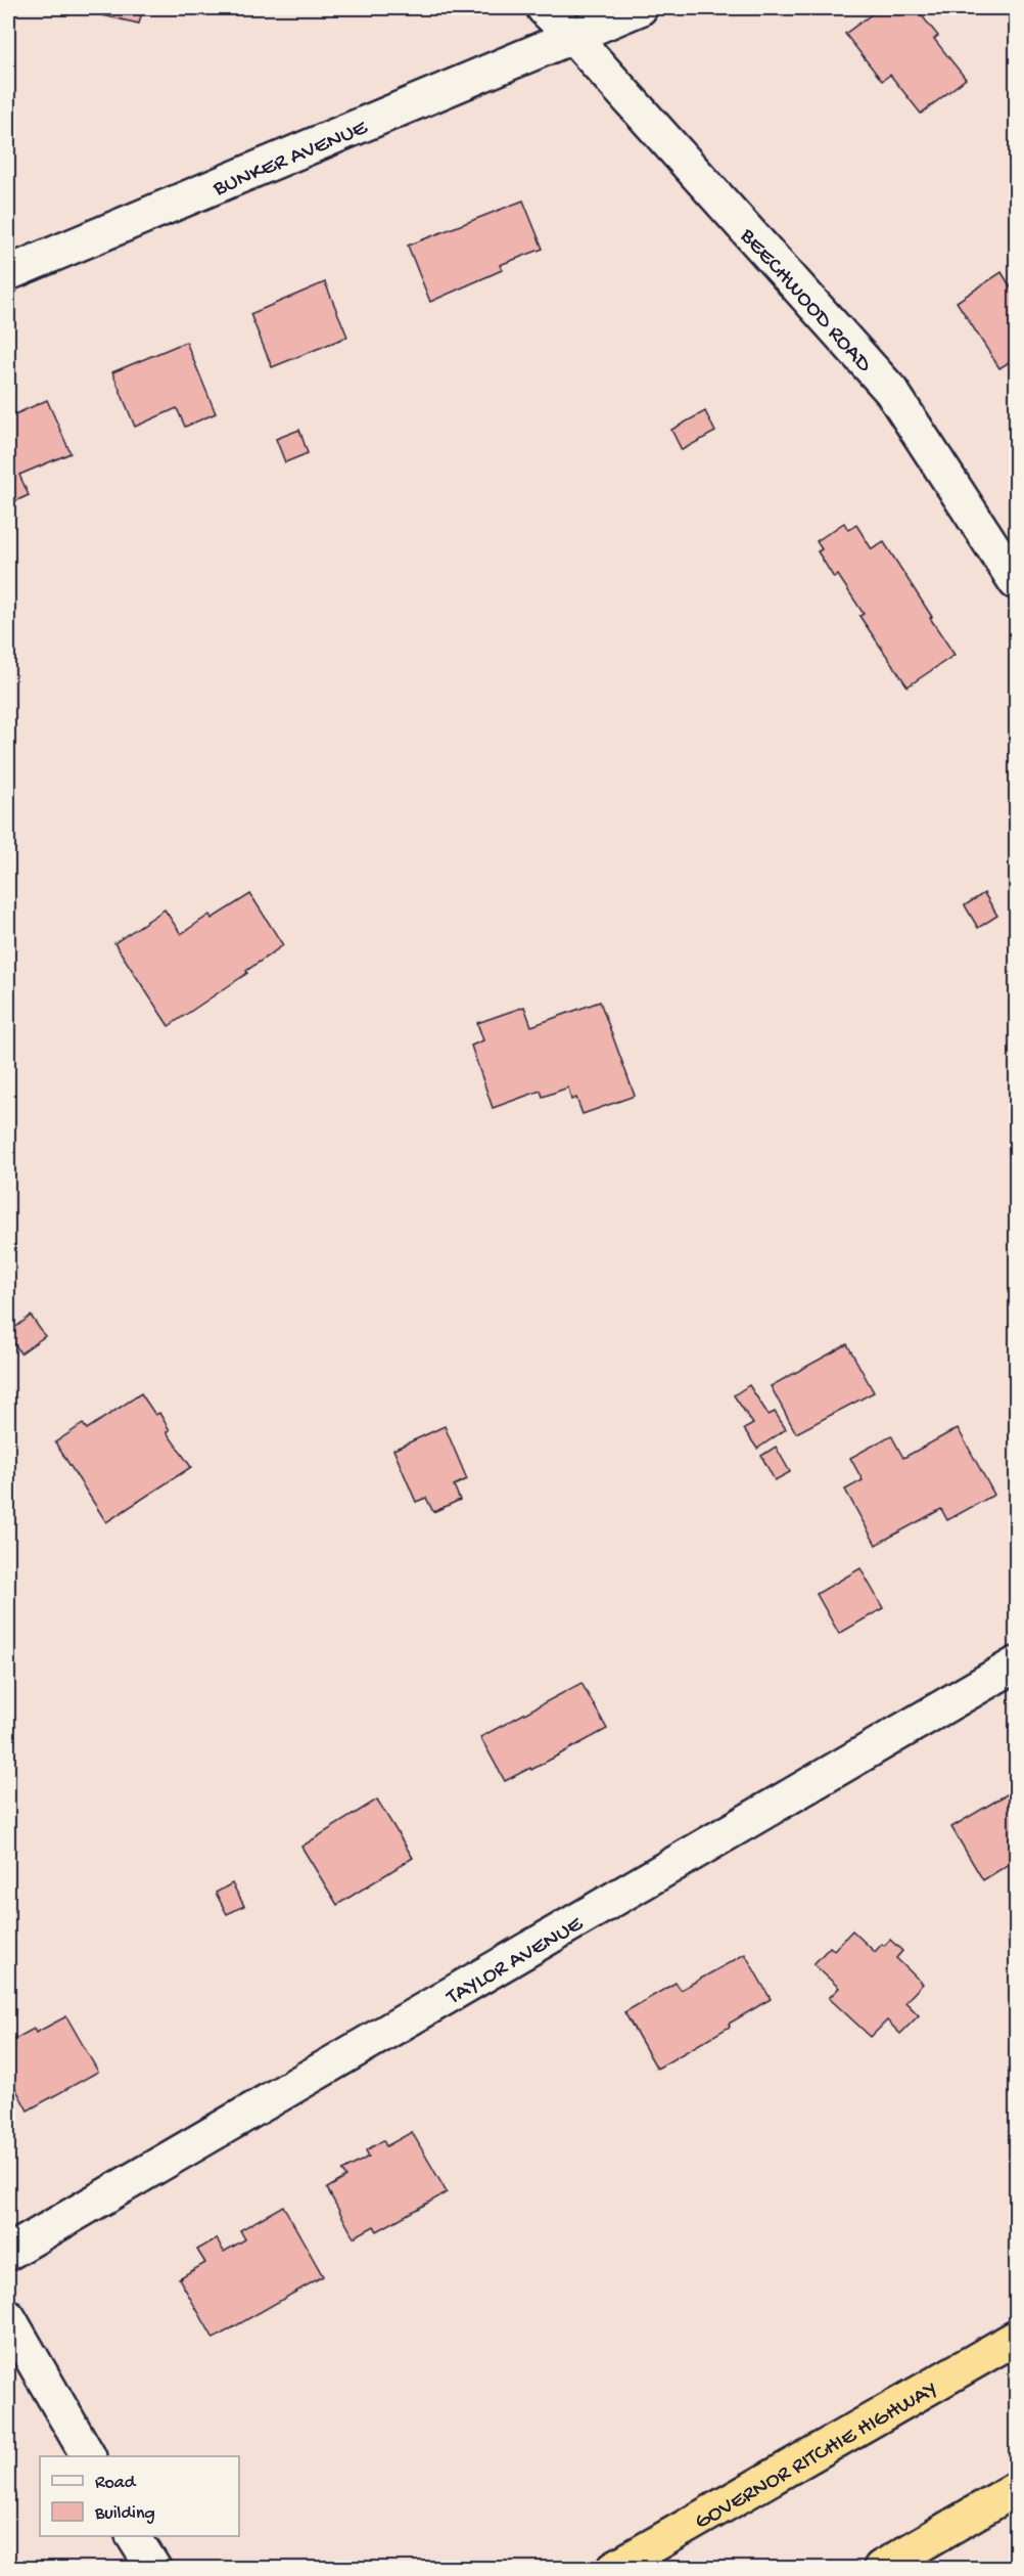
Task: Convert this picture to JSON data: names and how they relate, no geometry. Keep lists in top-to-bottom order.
{
  "streets": {
    "highway": ["GOVERNOR RITCHIE HIGHWAY"],
    "street": ["BUNKER AVENUE", "BEECHWOOD ROAD", "TAYLOR AVENUE"]
  },
  "crossings": [
    ["BUNKER AVENUE", "BEECHWOOD ROAD"]
  ],
  "legend": ["Road", "Building"]
}
